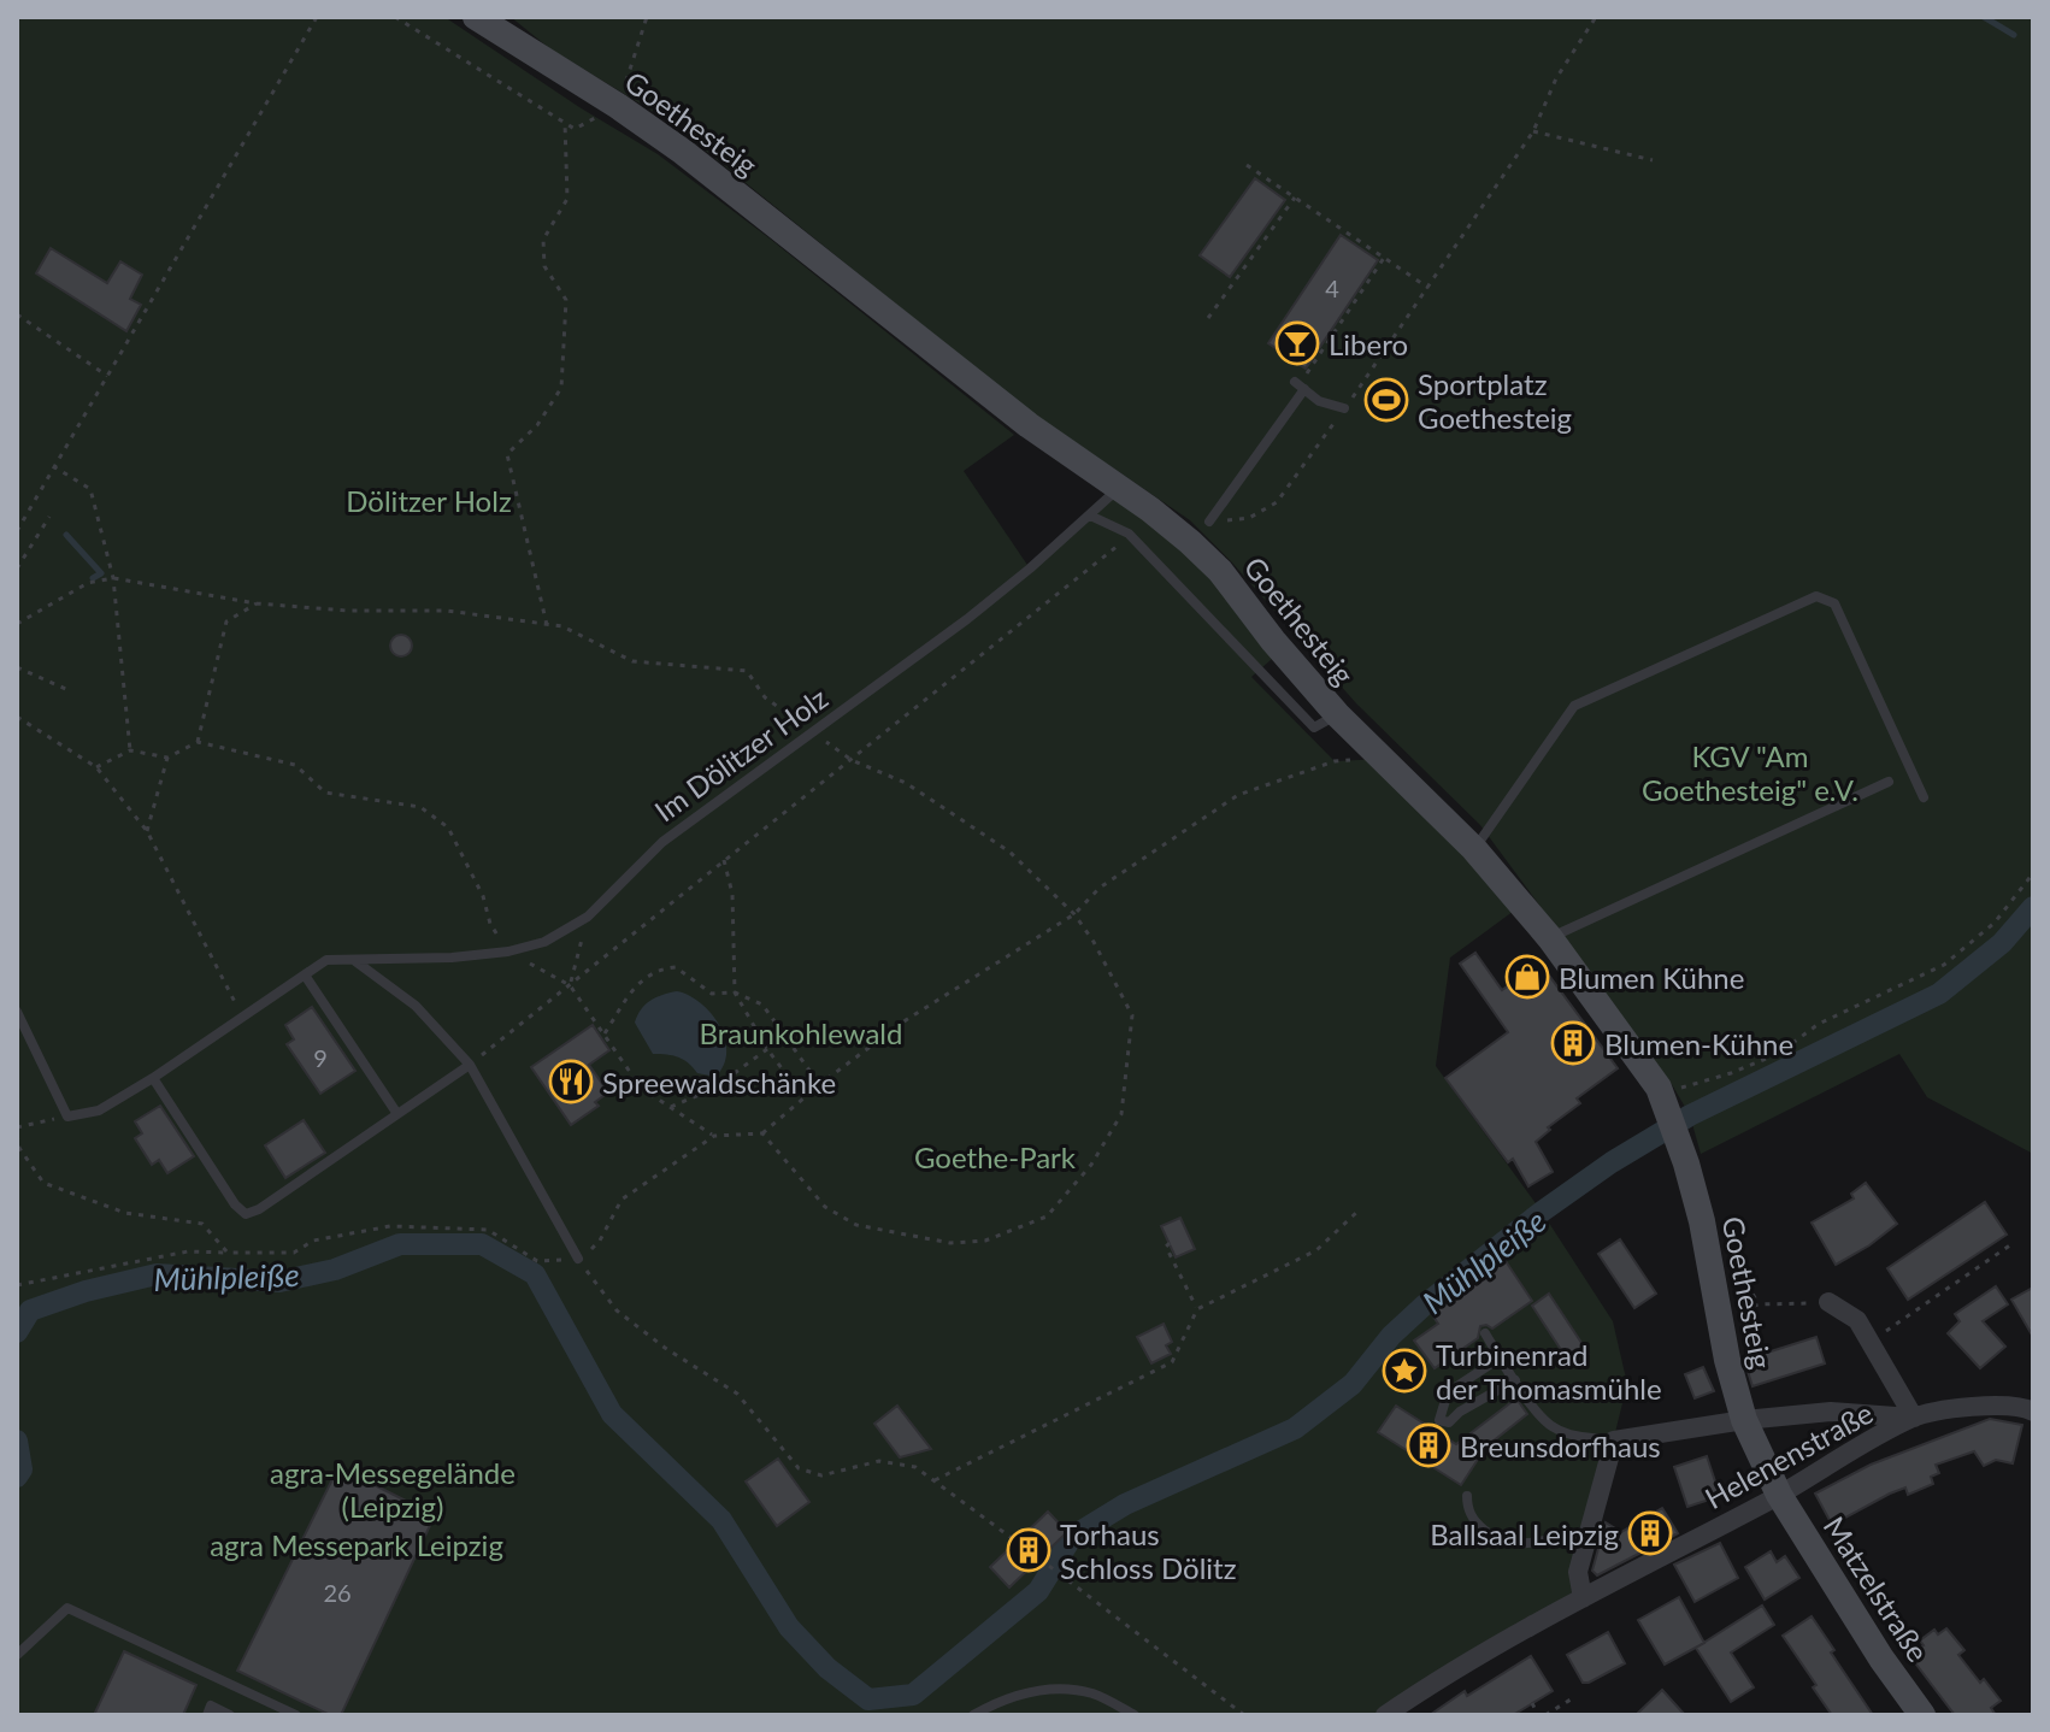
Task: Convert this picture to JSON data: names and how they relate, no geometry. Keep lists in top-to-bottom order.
{
  "streets": {
    "main road": ["Goethesteig", "Matzelstraße"],
    "street": ["Helenenstraße"],
    "lane": ["Im Dölitzer Holz"]
  },
  "crossings": [
    ["Goethesteig", "Im Dölitzer Holz"],
    ["Goethesteig", "Helenenstraße"],
    ["Goethesteig", "Matzelstraße"],
    ["Helenenstraße", "Matzelstraße"]
  ],
  "water": ["Mühlpleiße"],
  "parks": [
    "Dölitzer Holz",
    "KGV \"Am Goethesteig\" e.V.",
    "Braunkohlewald",
    "Goethe-Park",
    "agra-Messegelände (Leipzig)",
    "agra Messepark Leipzig"
  ],
  "places": {
    "bar": ["Libero"],
    "sports": ["Sportplatz Goethesteig"],
    "shop": ["Blumen Kühne"],
    "building": [
      "Blumen-Kühne",
      "Breunsdorfhaus",
      "Ballsaal Leipzig",
      "Torhaus Schloss Dölitz"
    ],
    "restaurant": ["Spreewaldschänke"],
    "place": ["Turbinenrad der Thomasmühle"]
  },
  "house_numbers": ["4", "9", "26"]
}
